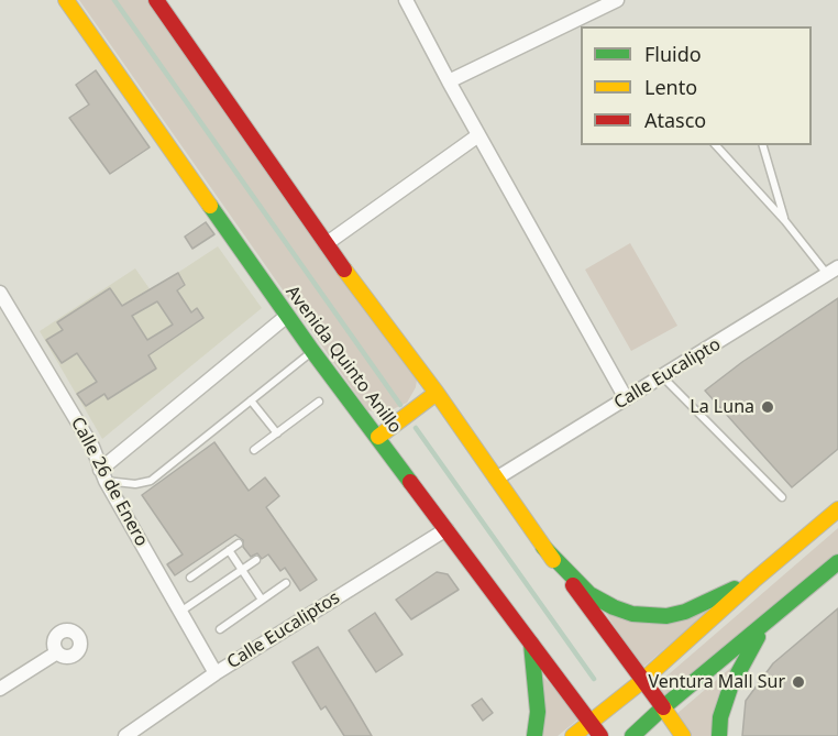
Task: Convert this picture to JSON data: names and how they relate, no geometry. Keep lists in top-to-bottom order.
{
  "streets": {
    "main road": ["Avenida Quinto Anillo"],
    "street": ["Calle Eucalipto", "Calle 26 de Enero", "Calle Eucaliptos"]
  },
  "crossings": [
    ["Avenida Quinto Anillo", "Calle Eucaliptos"],
    ["Calle 26 de Enero", "Calle Eucaliptos"]
  ],
  "places": ["La Luna", "Ventura Mall Sur"],
  "legend": ["Fluido", "Lento", "Atasco"]
}
